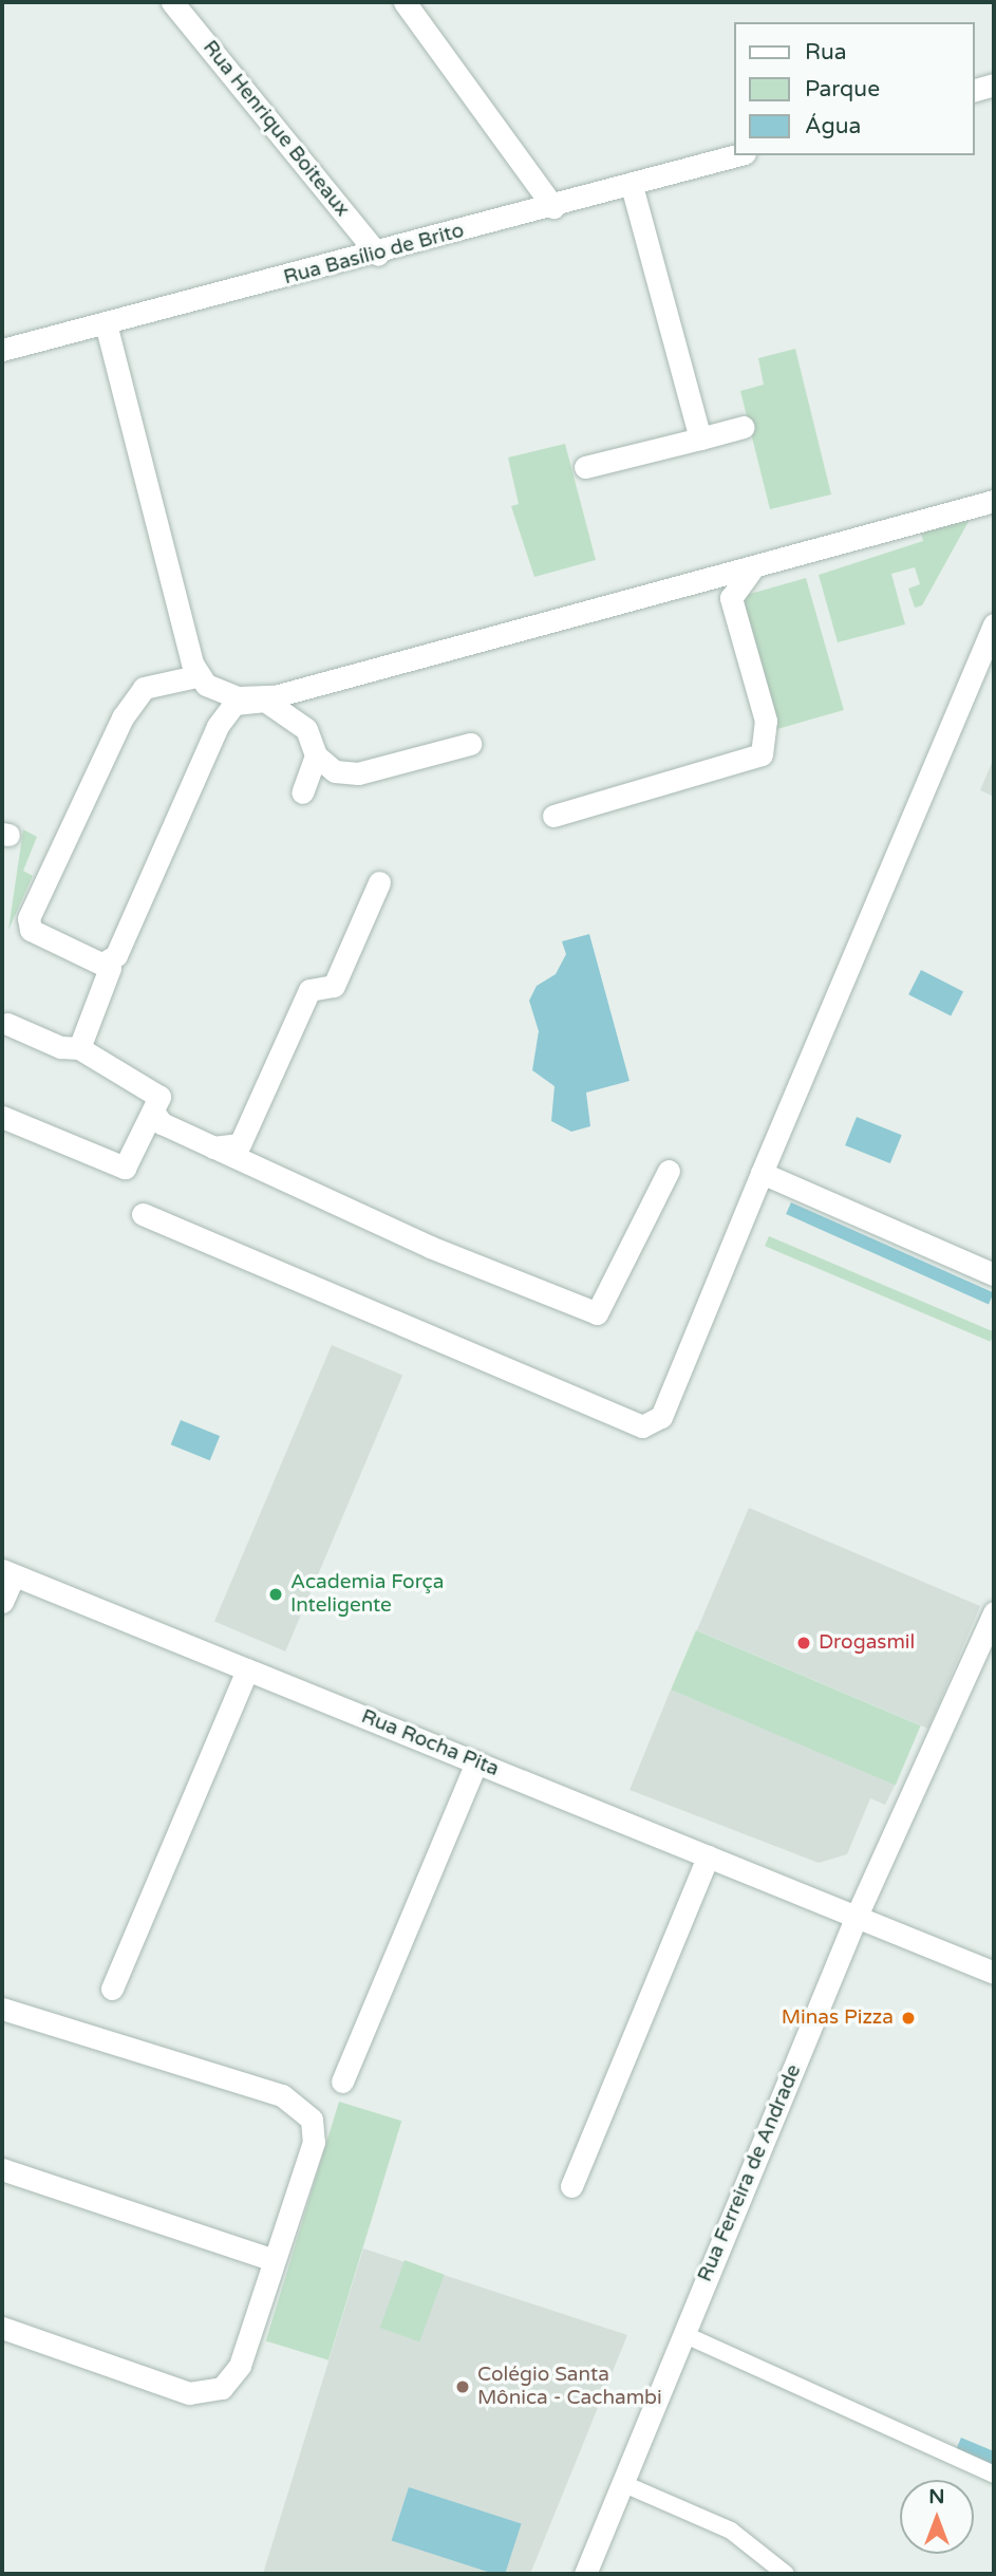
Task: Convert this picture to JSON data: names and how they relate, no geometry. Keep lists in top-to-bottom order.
{
  "streets": {
    "street": [
      "Rua Henrique Boiteaux",
      "Rua Basílio de Brito",
      "Rua Rocha Pita",
      "Rua Ferreira de Andrade"
    ]
  },
  "crossings": [
    ["Rua Henrique Boiteaux", "Rua Basílio de Brito"],
    ["Rua Rocha Pita", "Rua Ferreira de Andrade"]
  ],
  "places": [
    "Academia Força Inteligente",
    "Drogasmil",
    "Minas Pizza",
    "Colégio Santa Mônica - Cachambi"
  ],
  "legend": ["Rua", "Parque", "Água"],
  "north": "top"
}
